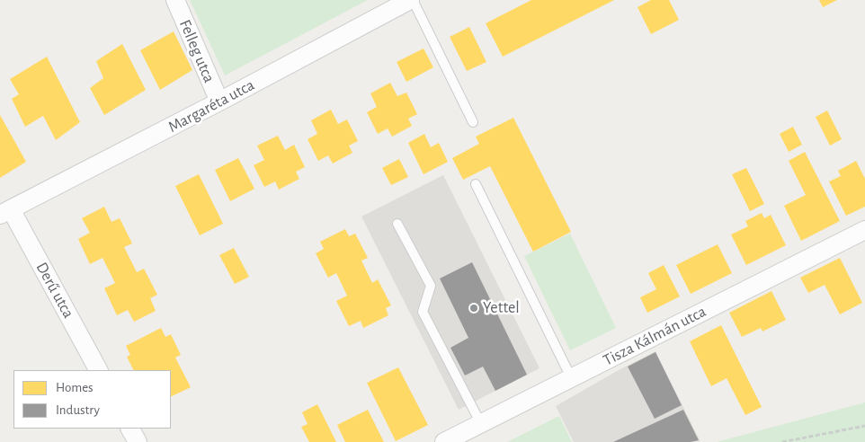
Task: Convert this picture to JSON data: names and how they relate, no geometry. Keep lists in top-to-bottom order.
{
  "streets": {
    "street": [
      "Felleg utca",
      "Margaréta utca",
      "Derű utca",
      "Tisza Kálmán utca"
    ]
  },
  "crossings": [
    ["Felleg utca", "Margaréta utca"],
    ["Margaréta utca", "Derű utca"]
  ],
  "places": ["Yettel"],
  "legend": ["Homes", "Industry"]
}
